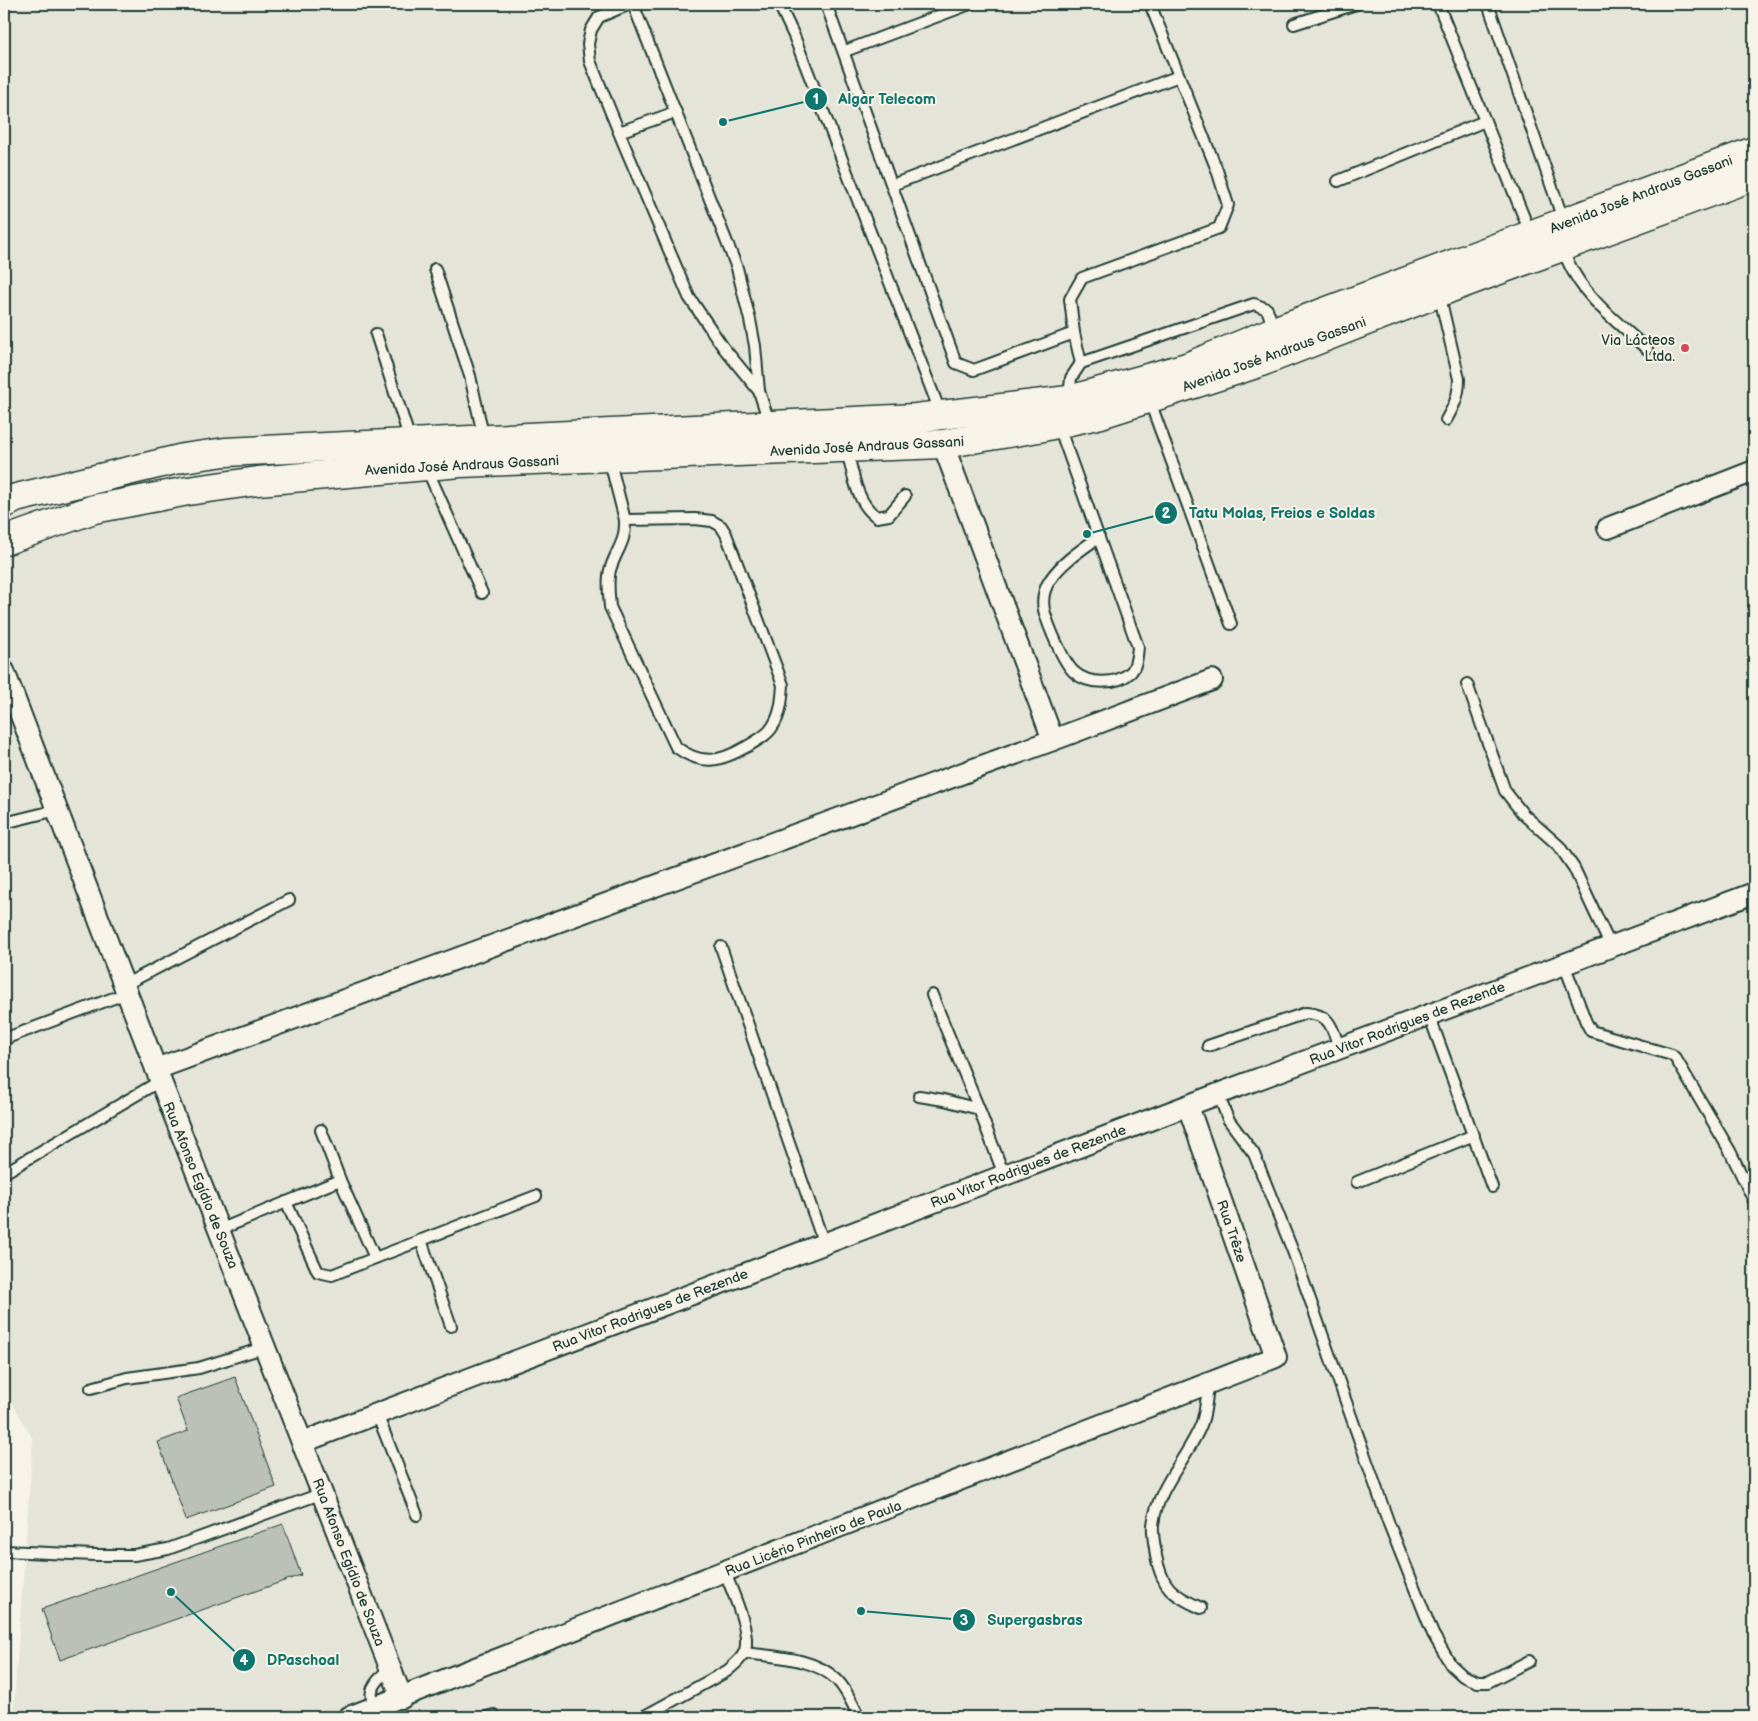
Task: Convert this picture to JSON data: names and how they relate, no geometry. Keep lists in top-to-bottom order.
{
  "streets": {
    "main road": ["Avenida José Andraus Gassani"],
    "street": [
      "Rua Vitor Rodrigues de Rezende",
      "Rua Afonso Egídio de Souza",
      "Rua Trêze",
      "Rua Licério Pinheiro de Paula"
    ]
  },
  "crossings": [
    ["Rua Vitor Rodrigues de Rezende", "Rua Afonso Egídio de Souza"],
    ["Rua Vitor Rodrigues de Rezende", "Rua Trêze"],
    ["Rua Afonso Egídio de Souza", "Rua Licério Pinheiro de Paula"],
    ["Rua Trêze", "Rua Licério Pinheiro de Paula"]
  ],
  "places": [
    "Algar Telecom",
    "Via Lácteos Ltda.",
    "Tatu Molas, Freios e Soldas",
    "DPaschoal",
    "Supergasbras"
  ]
}
